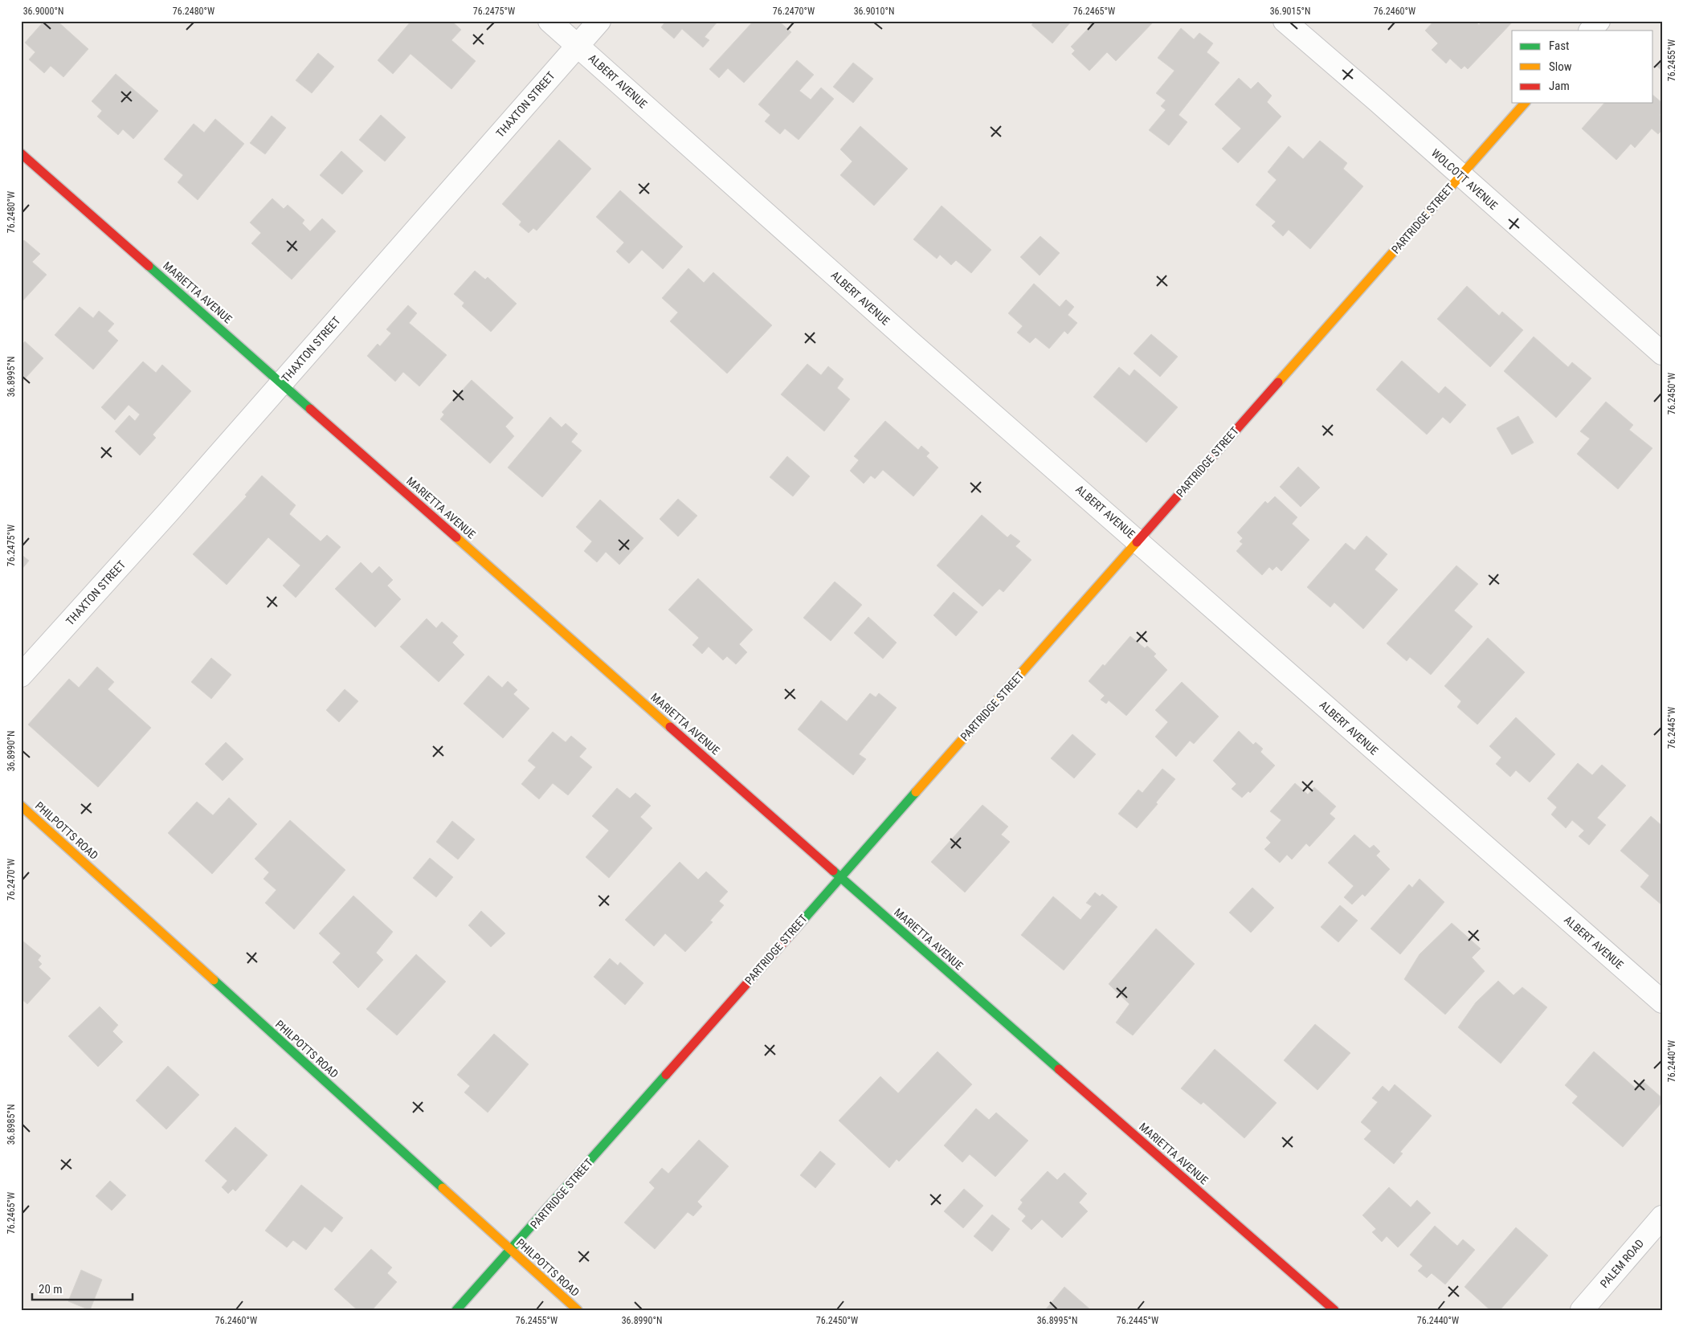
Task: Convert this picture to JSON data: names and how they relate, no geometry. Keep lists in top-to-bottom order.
{
  "streets": {
    "street": [
      "ALBERT AVENUE",
      "THAXTON STREET",
      "WOLCOTT AVENUE",
      "PARTRIDGE STREET",
      "MARIETTA AVENUE",
      "PHILPOTTS ROAD",
      "PALEM ROAD"
    ]
  },
  "crossings": [
    ["ALBERT AVENUE", "THAXTON STREET"],
    ["ALBERT AVENUE", "PARTRIDGE STREET"],
    ["THAXTON STREET", "MARIETTA AVENUE"],
    ["WOLCOTT AVENUE", "PARTRIDGE STREET"],
    ["PARTRIDGE STREET", "MARIETTA AVENUE"],
    ["PARTRIDGE STREET", "PHILPOTTS ROAD"]
  ],
  "legend": ["Fast", "Slow", "Jam"],
  "scale_bar": "20 m",
  "coordinates": [
    "36.9000°N",
    "76.2480°W",
    "76.2475°W",
    "76.2470°W",
    "36.9010°N",
    "76.2465°W",
    "36.9015°N",
    "76.2460°W",
    "76.2455°W",
    "36.8995°N",
    "76.2450°W",
    "76.2445°W",
    "36.8990°N",
    "76.2440°W",
    "36.8985°N"
  ]
}
